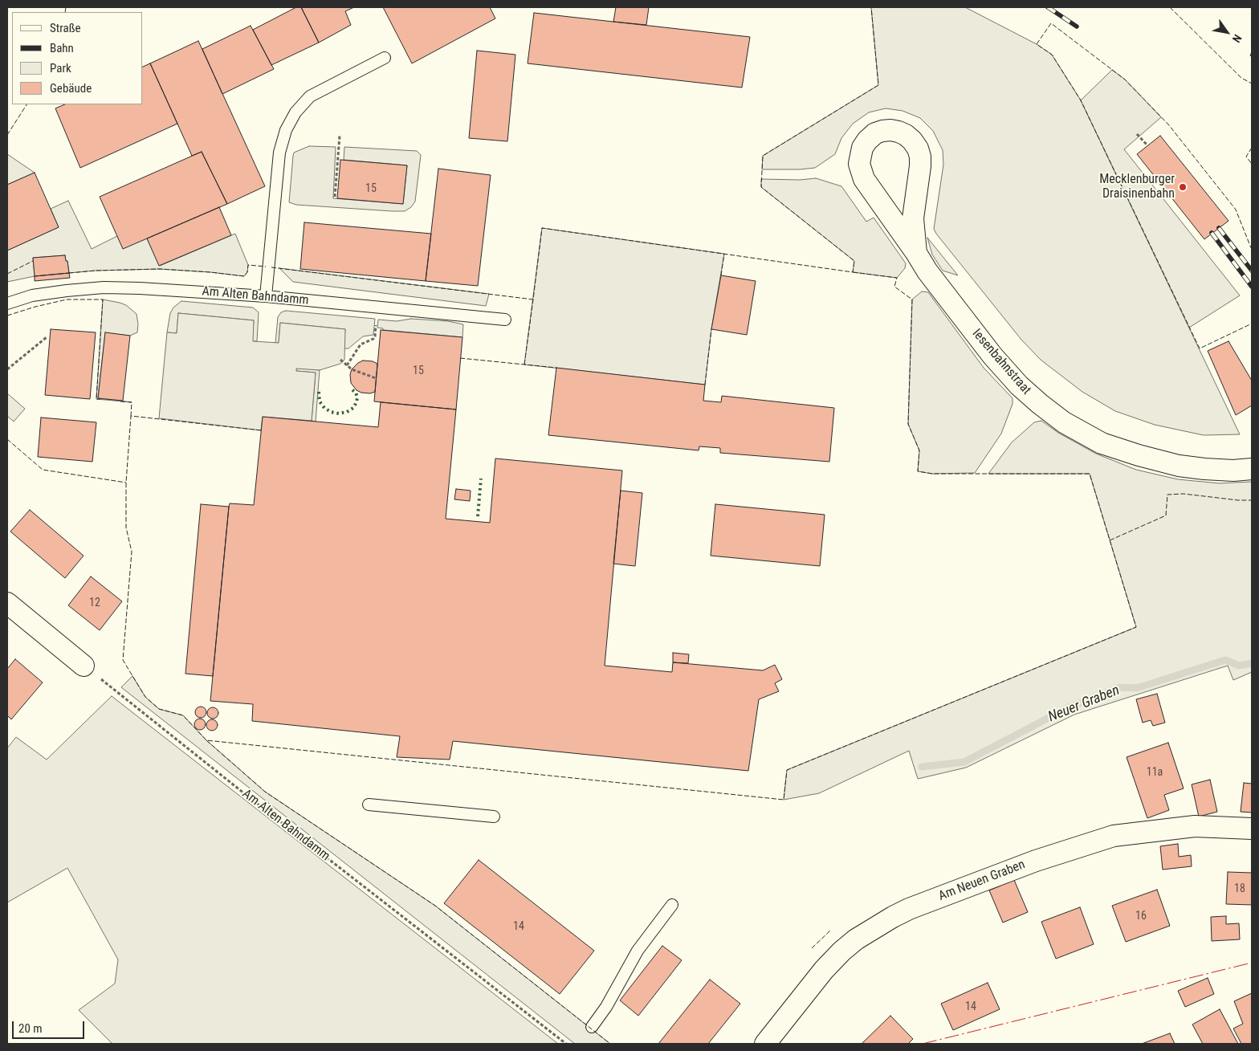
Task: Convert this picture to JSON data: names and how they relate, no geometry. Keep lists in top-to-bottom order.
{
  "streets": {
    "street": ["Iesenbahnstraat", "Am Neuen Graben"],
    "lane": ["Am Alten Bahndamm"]
  },
  "water": ["Neuer Graben"],
  "places": ["Mecklenburger Draisinenbahn"],
  "house_numbers": [
    "15",
    "15",
    "12",
    "11a",
    "18",
    "16",
    "14",
    "14"
  ],
  "legend": [
    "Straße",
    "Bahn",
    "Park",
    "Gebäude"
  ],
  "scale_bar": "20 m",
  "north": "bottom right"
}
